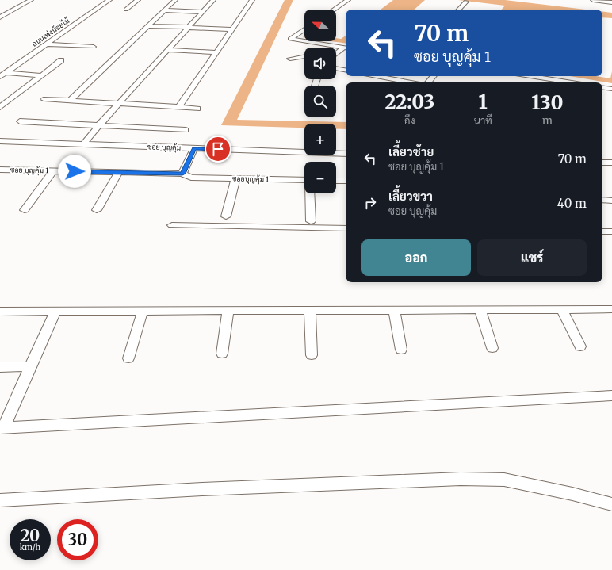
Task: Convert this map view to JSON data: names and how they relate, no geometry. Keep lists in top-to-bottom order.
{
  "streets": {
    "street": [
      "ถนนเพ่งน้อยไม้",
      "ซอย บุญคุ้ม",
      "ซอย บุญคุ้ม 1",
      "ซอยบุญคุ้ม 1"
    ]
  },
  "crossings": [
    ["ซอย บุญคุ้ม 1", "ซอยบุญคุ้ม 1"]
  ],
  "north": "left",
  "page": {
    "map_buttons": ["+", "−"],
    "turn": ["70 m", "ซอย บุญคุ้ม 1"],
    "eta": [
      "22:03",
      "ถึง",
      "1",
      "นาที",
      "130",
      "m"
    ],
    "list": [
      {
        "name": "เลี้ยวซ้าย",
        "note": "ซอย บุญคุ้ม 1",
        "value": "70 m"
      },
      {
        "name": "เลี้ยวขวา",
        "note": "ซอย บุญคุ้ม",
        "value": "40 m"
      }
    ],
    "buttons": ["ออก", "แชร์"],
    "speed": "20 km/h",
    "limit": "30"
  }
}
